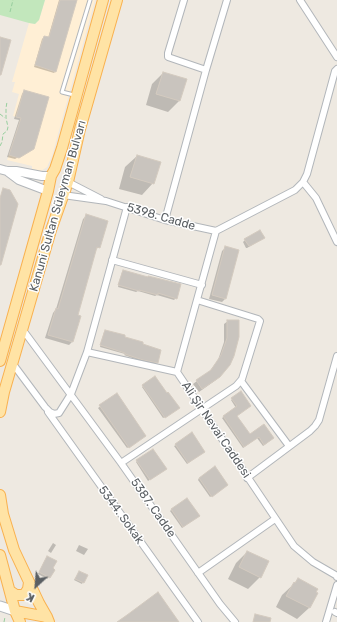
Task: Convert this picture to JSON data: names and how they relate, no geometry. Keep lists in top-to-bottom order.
{
  "streets": {
    "main road": ["Kanuni Sultan Süleyman Bulvarı"],
    "street": [
      "5398. Cadde",
      "Ali Şir Nevai Caddesi",
      "5387. Cadde",
      "5344. Sokak"
    ]
  },
  "crossings": [
    ["Kanuni Sultan Süleyman Bulvarı", "5398. Cadde"],
    ["Kanuni Sultan Süleyman Bulvarı", "5387. Cadde"],
    ["Kanuni Sultan Süleyman Bulvarı", "5344. Sokak"],
    ["5398. Cadde", "Ali Şir Nevai Caddesi"]
  ],
  "north": "bottom left"
}
